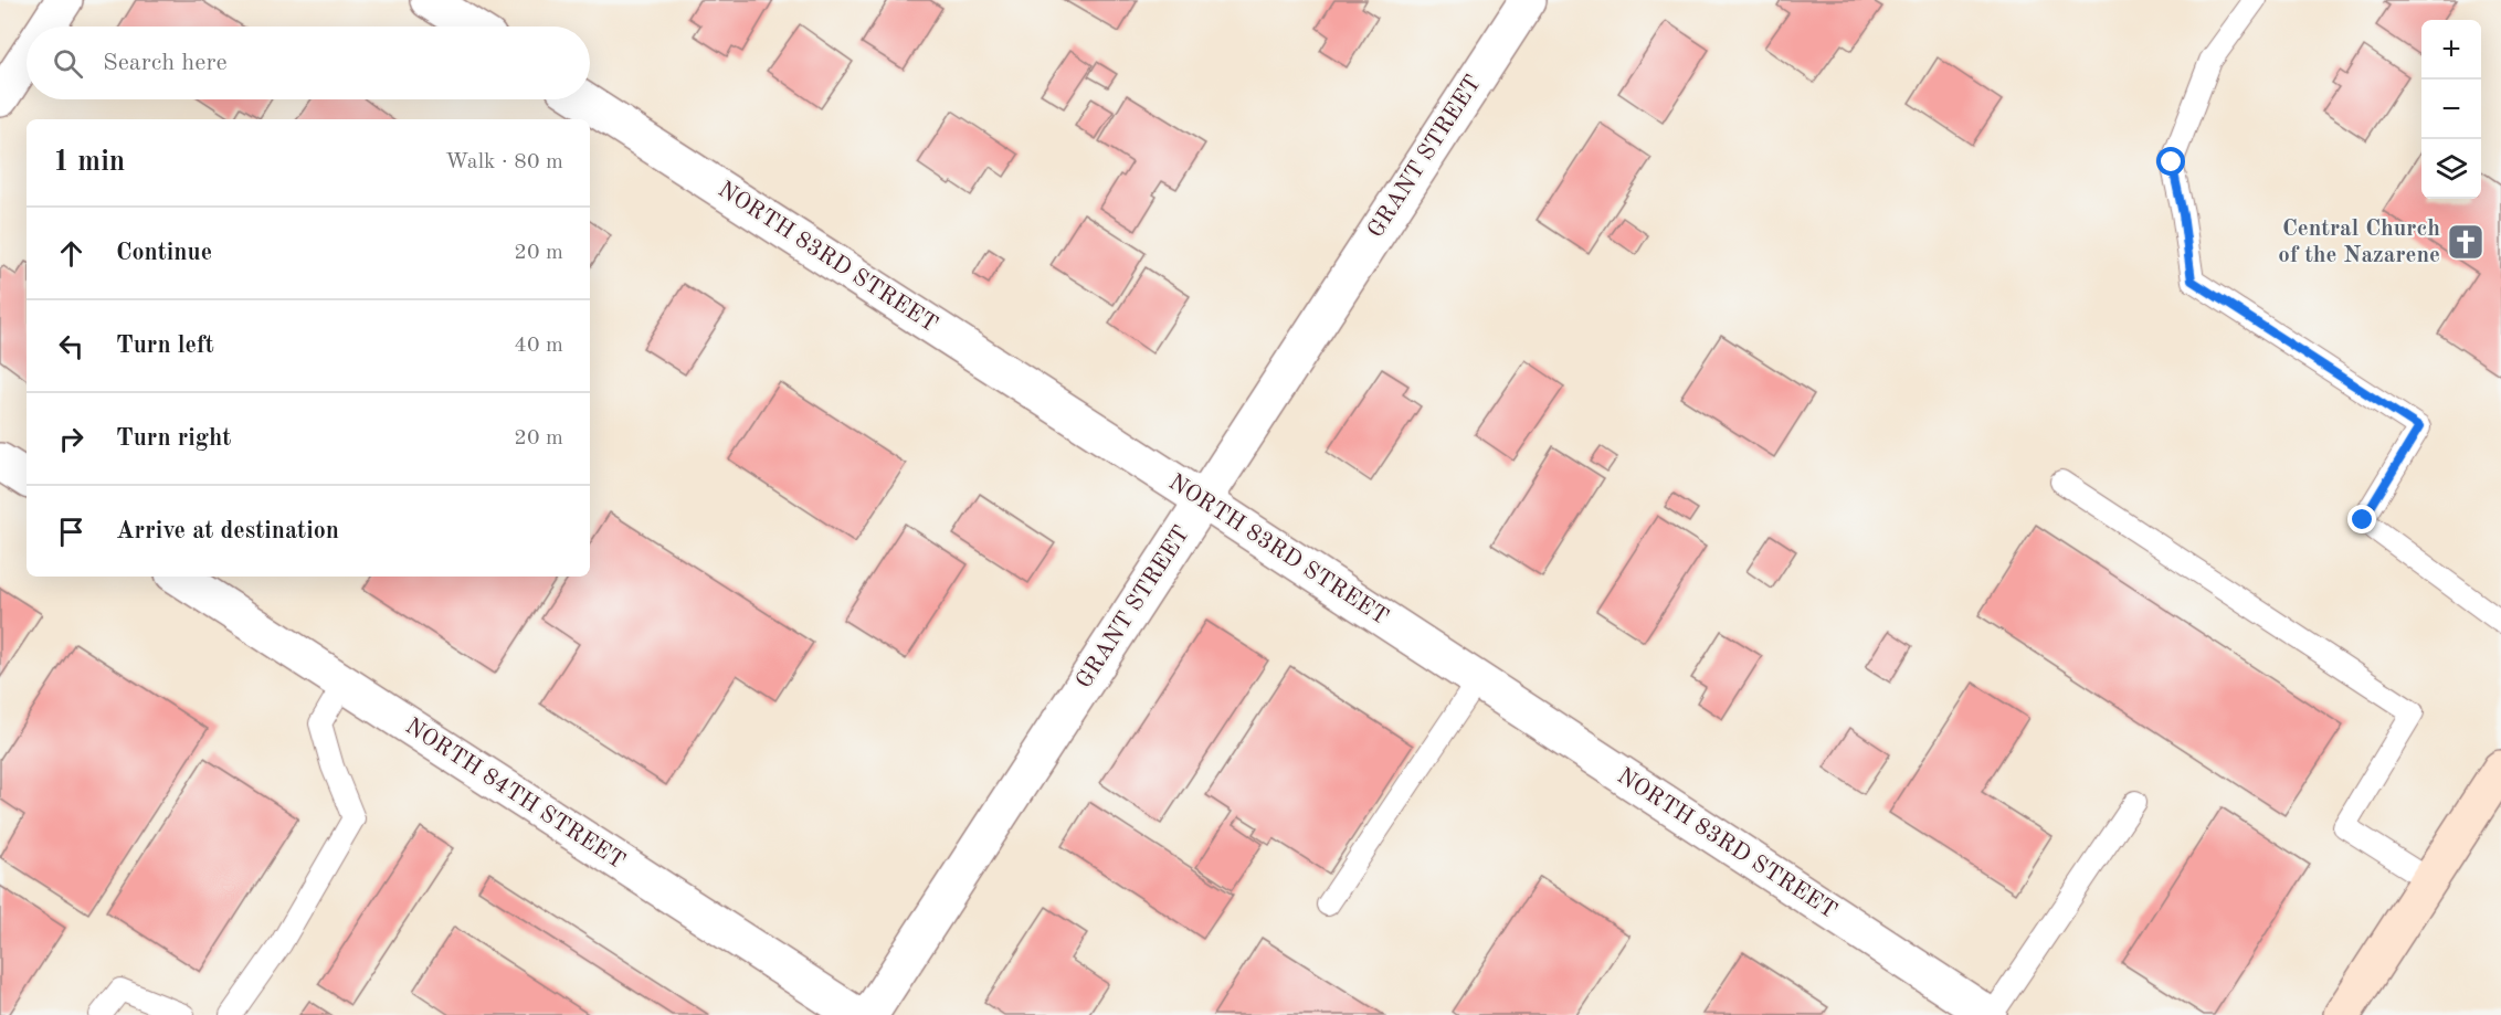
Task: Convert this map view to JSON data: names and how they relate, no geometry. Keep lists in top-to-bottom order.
{
  "streets": {
    "street": ["GRANT STREET", "NORTH 83RD STREET", "NORTH 84TH STREET"]
  },
  "crossings": [
    ["GRANT STREET", "NORTH 83RD STREET"]
  ],
  "places": {
    "church": ["Central Church of the Nazarene"]
  },
  "page": {
    "map_buttons": ["+", "−"],
    "search": "Search here",
    "heading": ["1 min", "Walk · 80 m"],
    "list": [
      ["Continue", "20 m"],
      ["Turn left", "40 m"],
      ["Turn right", "20 m"],
      "Arrive at destination"
    ]
  }
}
